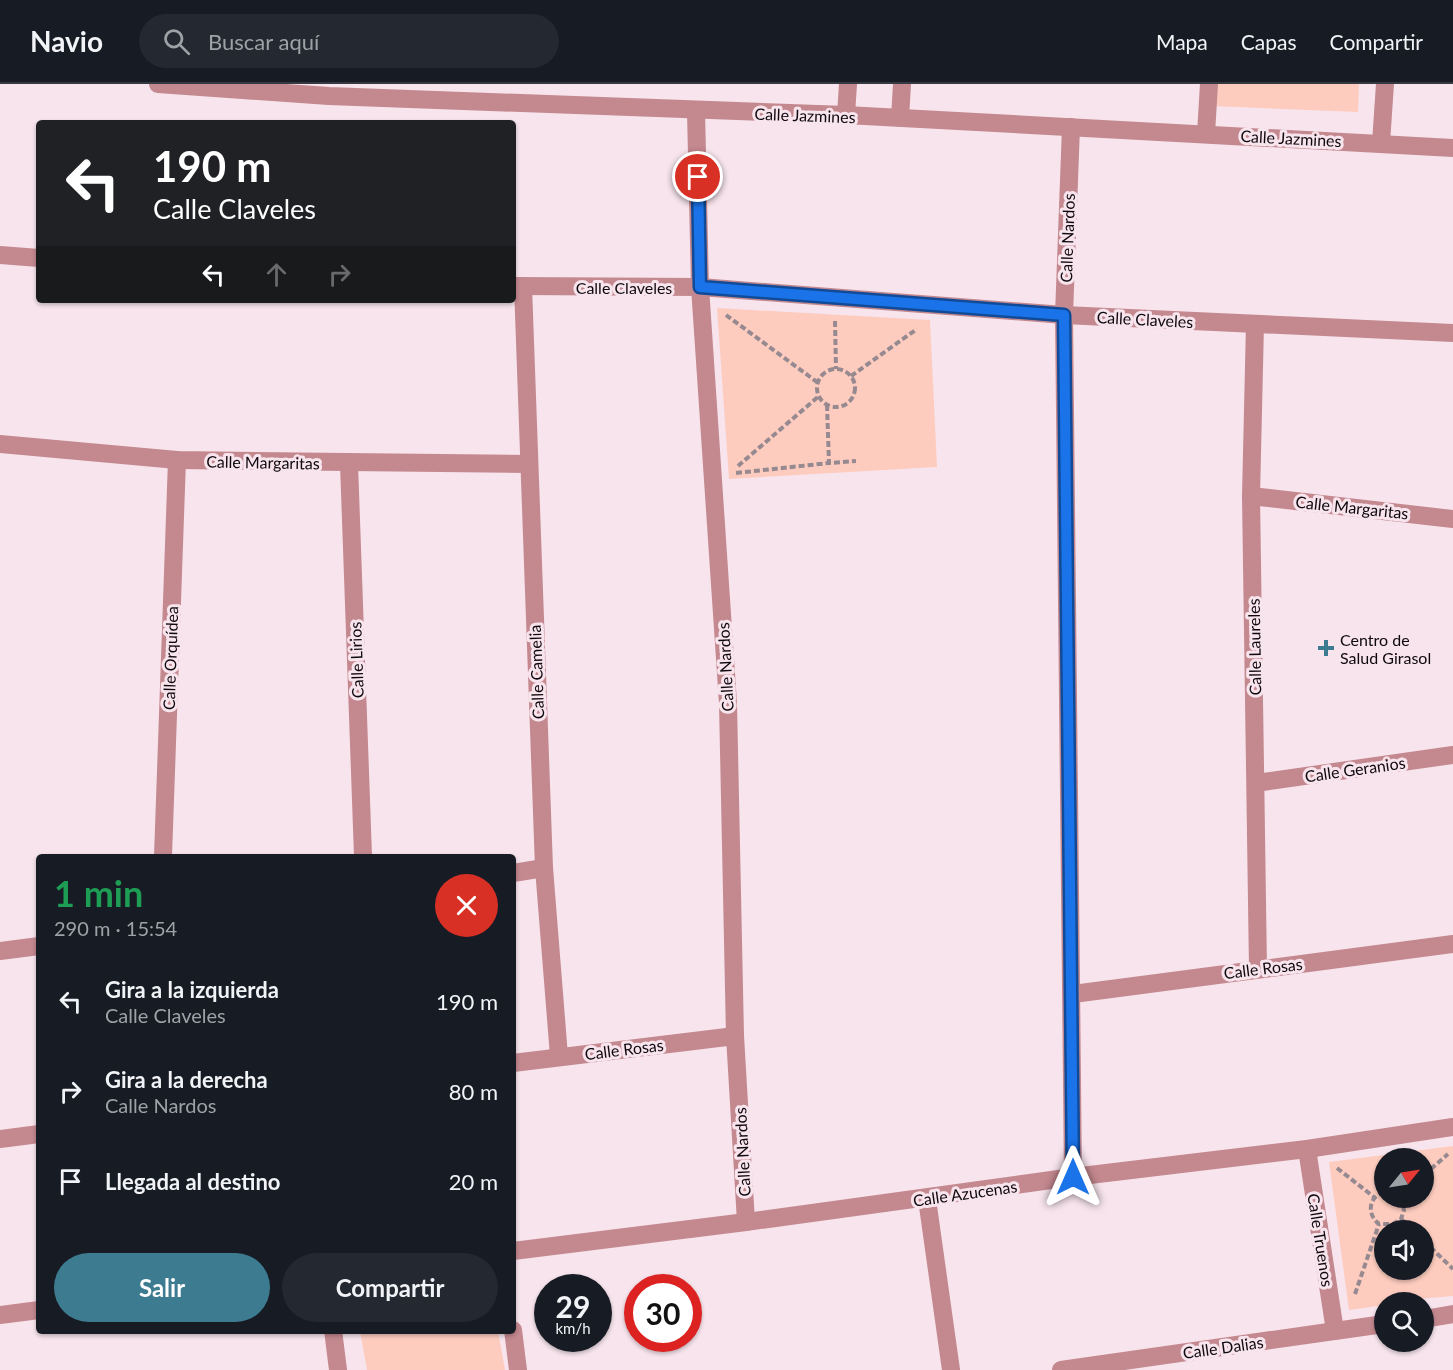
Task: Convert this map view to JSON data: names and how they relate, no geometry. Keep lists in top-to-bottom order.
{
  "streets": {
    "street": [
      "Calle Jazmines",
      "Calle Nardos",
      "Calle Claveles",
      "Calle Margaritas",
      "Calle Laureles",
      "Calle Orquídea",
      "Calle Lirios",
      "Calle Camelia",
      "Calle Geranios",
      "Calle Rosas",
      "Calle Azucenas",
      "Calle Truenos",
      "Calle Dalias"
    ]
  },
  "crossings": [
    ["Calle Jazmines", "Calle Nardos"],
    ["Calle Nardos", "Calle Claveles"],
    ["Calle Nardos", "Calle Rosas"],
    ["Calle Nardos", "Calle Azucenas"],
    ["Calle Claveles", "Calle Laureles"],
    ["Calle Claveles", "Calle Camelia"],
    ["Calle Margaritas", "Calle Laureles"],
    ["Calle Margaritas", "Calle Orquídea"],
    ["Calle Margaritas", "Calle Lirios"],
    ["Calle Margaritas", "Calle Camelia"],
    ["Calle Laureles", "Calle Geranios"],
    ["Calle Laureles", "Calle Rosas"],
    ["Calle Camelia", "Calle Rosas"],
    ["Calle Azucenas", "Calle Truenos"],
    ["Calle Truenos", "Calle Dalias"]
  ],
  "places": {
    "health": ["Centro de Salud Girasol"]
  },
  "north": "top right",
  "page": {
    "header": "Navio",
    "search": "Buscar aquí",
    "nav": ["Mapa", "Capas", "Compartir"],
    "turn": ["190 m", "Calle Claveles"],
    "heading": ["1 min", "290 m · 15:54"],
    "list": [
      {
        "name": "Gira a la izquierda",
        "note": "Calle Claveles",
        "value": "190 m"
      },
      {
        "name": "Gira a la derecha",
        "note": "Calle Nardos",
        "value": "80 m"
      },
      {
        "name": "Llegada al destino",
        "value": "20 m"
      }
    ],
    "buttons": ["Salir", "Compartir"],
    "speed": "29 km/h",
    "limit": "30"
  }
}
